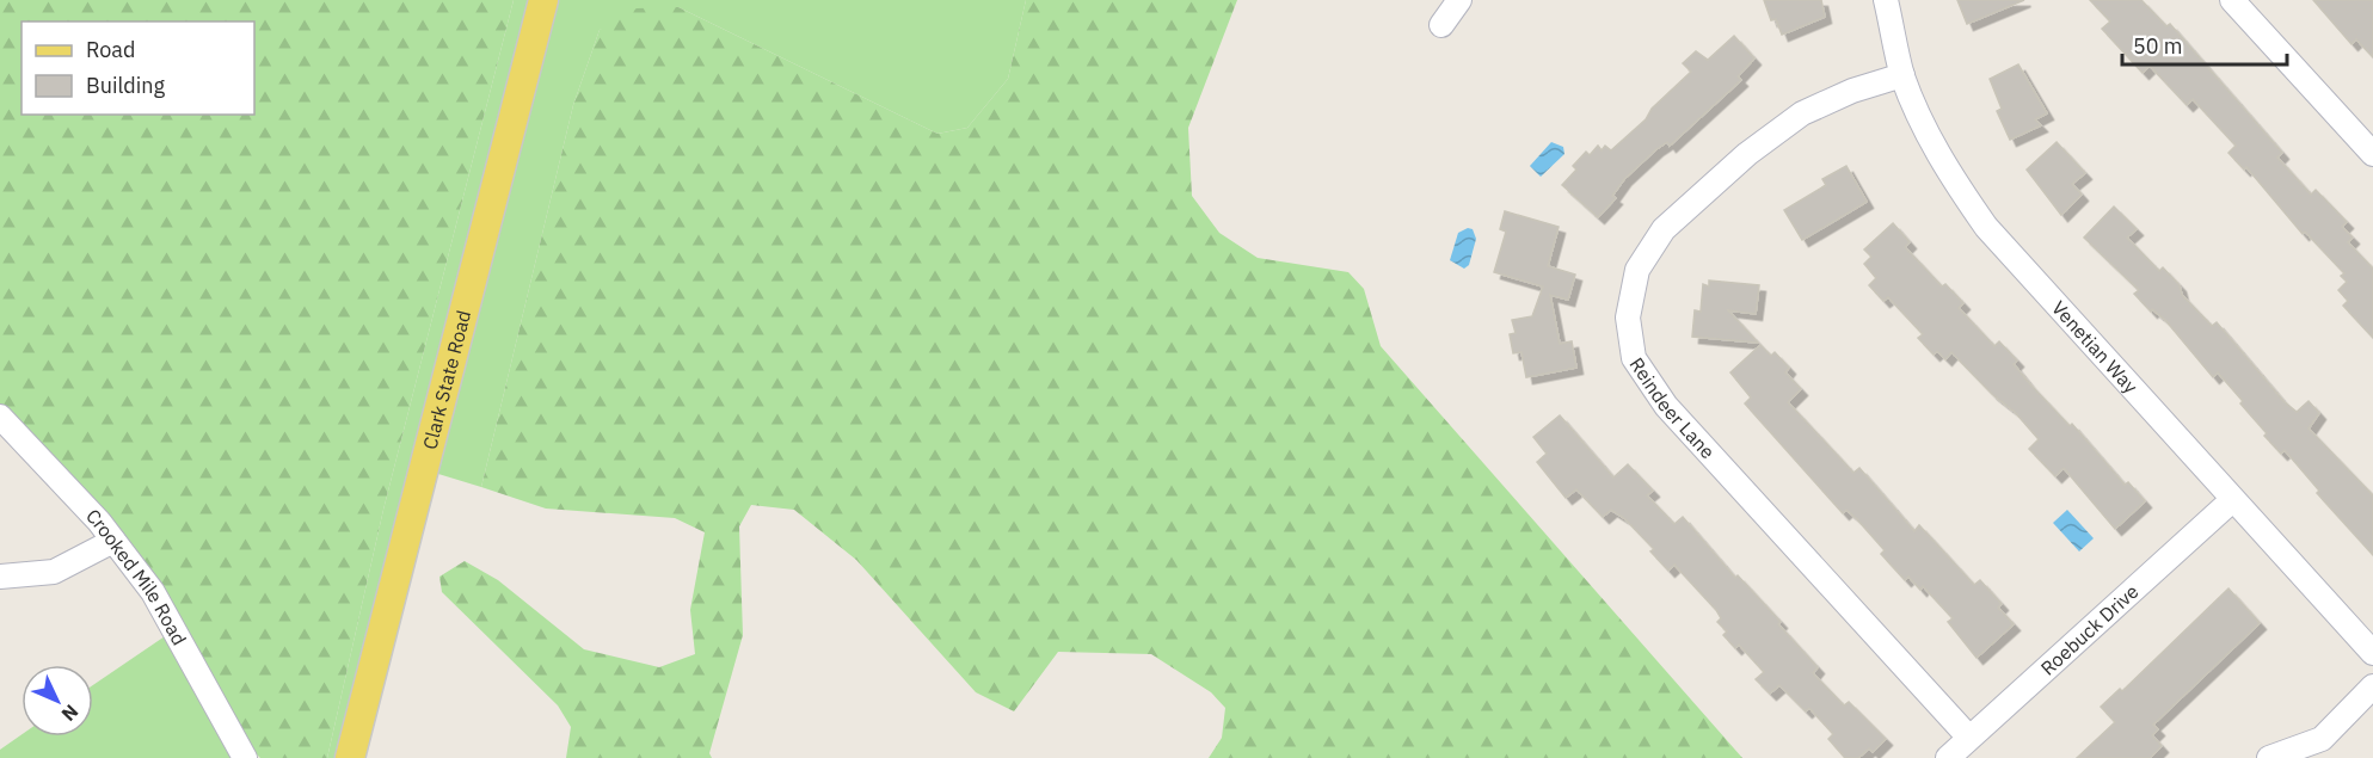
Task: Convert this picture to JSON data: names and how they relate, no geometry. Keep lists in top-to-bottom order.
{
  "streets": {
    "main road": ["Clark State Road"],
    "street": [
      "Venetian Way",
      "Reindeer Lane",
      "Crooked Mile Road",
      "Roebuck Drive"
    ]
  },
  "crossings": [
    ["Venetian Way", "Reindeer Lane"],
    ["Venetian Way", "Roebuck Drive"],
    ["Reindeer Lane", "Roebuck Drive"]
  ],
  "legend": ["Road", "Building"],
  "scale_bar": "50 m",
  "north": "bottom right"
}
